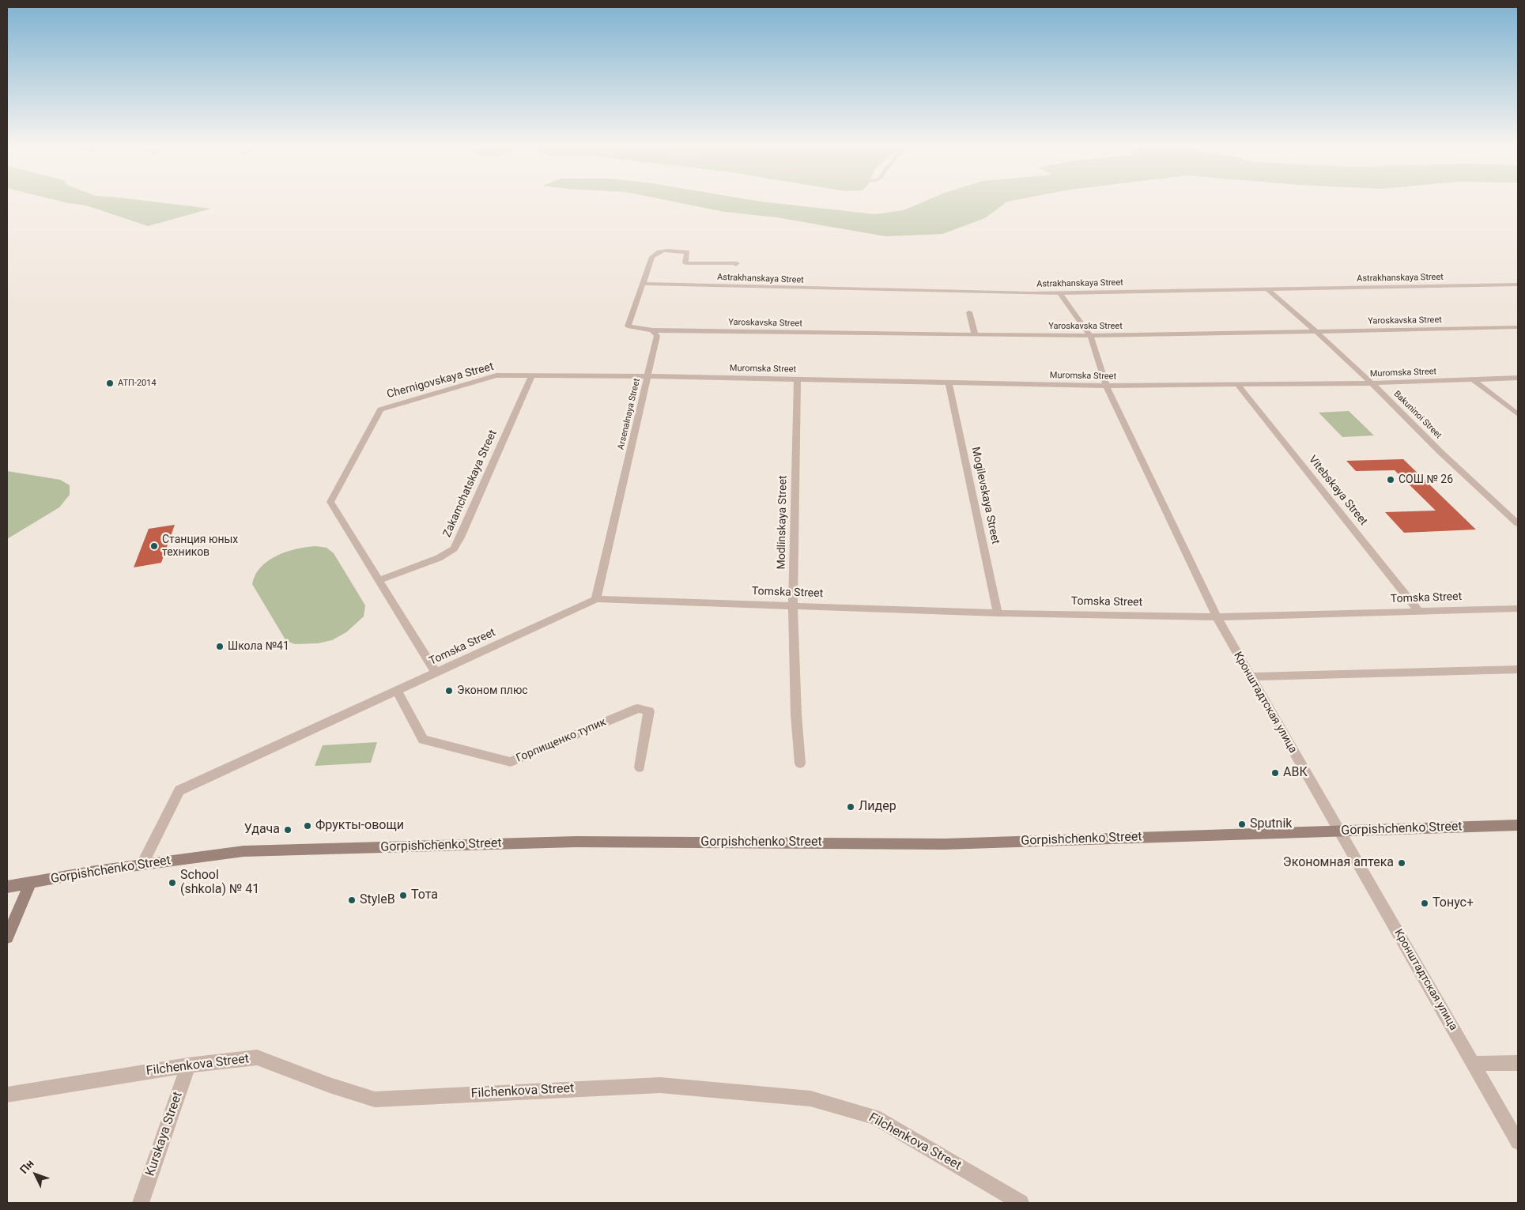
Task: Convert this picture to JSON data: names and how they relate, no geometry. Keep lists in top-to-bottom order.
{
  "streets": {
    "main road": ["Gorpishchenko Street"],
    "street": [
      "Astrakhanskaya Street",
      "Yaroskavska Street",
      "Muromska Street",
      "Chernigovskaya Street",
      "Arsenalnaya Street",
      "Bakuninoi Street",
      "Zakamchatskaya Street",
      "Vitebskaya Street",
      "Mogilevskaya Street",
      "Modlinskaya Street",
      "Tomska Street",
      "Кронштадтская улица",
      "Горпищенко тупик",
      "Filchenkova Street",
      "Kurskaya Street"
    ]
  },
  "crossings": [
    ["Astrakhanskaya Street", "Bakuninoi Street"],
    ["Astrakhanskaya Street", "Кронштадтская улица"],
    ["Yaroskavska Street", "Arsenalnaya Street"],
    ["Yaroskavska Street", "Bakuninoi Street"],
    ["Yaroskavska Street", "Кронштадтская улица"],
    ["Muromska Street", "Chernigovskaya Street"],
    ["Muromska Street", "Arsenalnaya Street"],
    ["Muromska Street", "Bakuninoi Street"],
    ["Muromska Street", "Vitebskaya Street"],
    ["Muromska Street", "Mogilevskaya Street"],
    ["Muromska Street", "Modlinskaya Street"],
    ["Muromska Street", "Кронштадтская улица"],
    ["Chernigovskaya Street", "Arsenalnaya Street"],
    ["Chernigovskaya Street", "Zakamchatskaya Street"],
    ["Chernigovskaya Street", "Tomska Street"],
    ["Arsenalnaya Street", "Tomska Street"],
    ["Vitebskaya Street", "Tomska Street"],
    ["Mogilevskaya Street", "Tomska Street"],
    ["Modlinskaya Street", "Tomska Street"],
    ["Tomska Street", "Кронштадтская улица"],
    ["Tomska Street", "Горпищенко тупик"],
    ["Tomska Street", "Gorpishchenko Street"],
    ["Кронштадтская улица", "Gorpishchenko Street"],
    ["Filchenkova Street", "Kurskaya Street"]
  ],
  "places": [
    "АТП-2014",
    "СОШ № 26",
    "Станция юных техников",
    "Школа №41",
    "Эконом плюс",
    "АВК",
    "Лидер",
    "Sputnik",
    "Фрукты-овощи",
    "Удача",
    "Экономная аптека",
    "School (shkola) № 41",
    "Тота",
    "StyleB",
    "Тонус+"
  ],
  "north": "top left"
}
